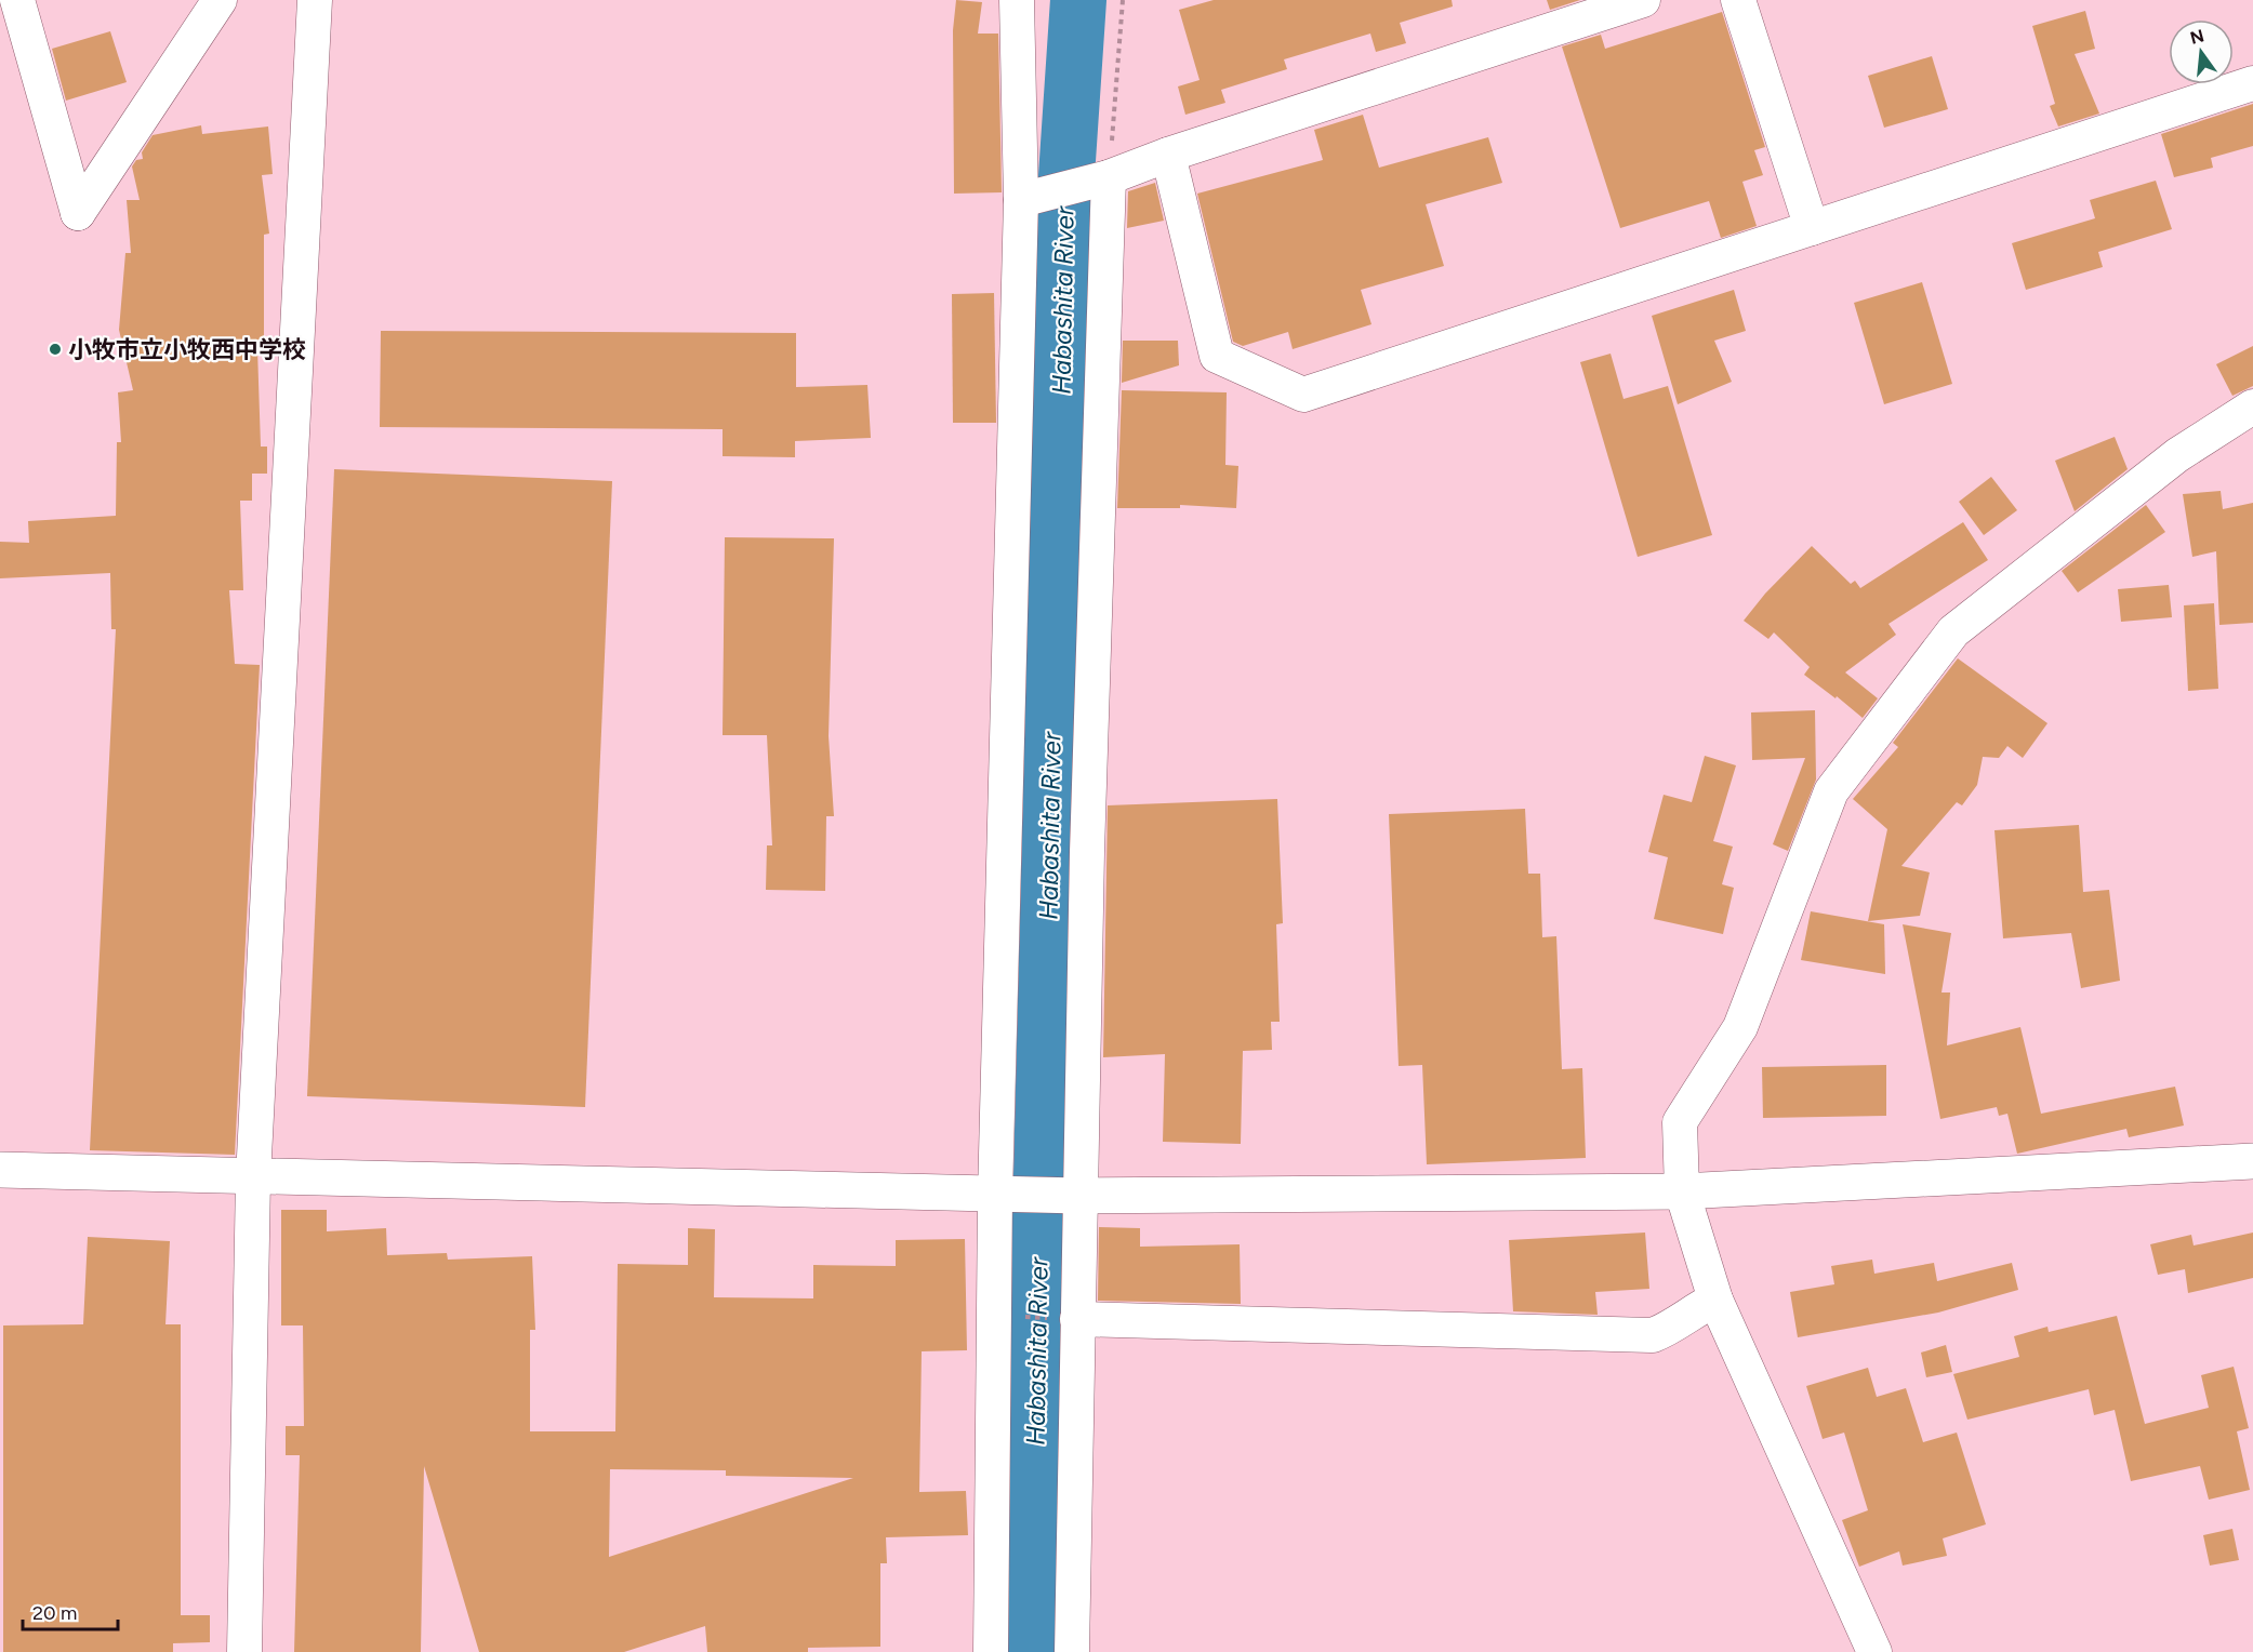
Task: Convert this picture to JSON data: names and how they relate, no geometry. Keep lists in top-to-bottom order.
{
  "water": ["Habashita River"],
  "places": ["小牧市立小牧西中学校"],
  "scale_bar": "20 m",
  "north": "top"
}
